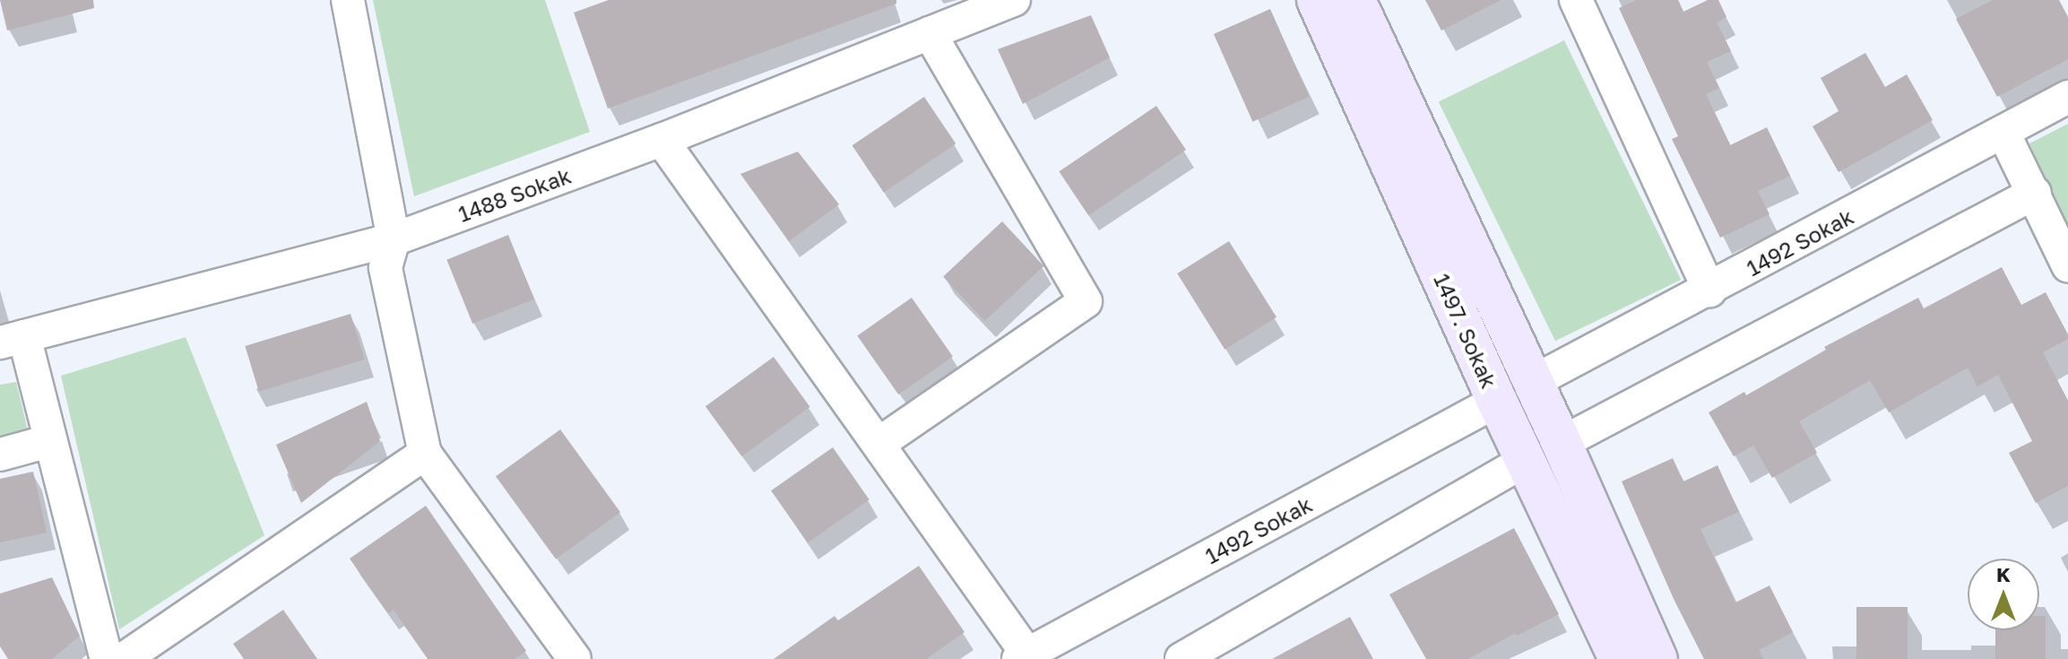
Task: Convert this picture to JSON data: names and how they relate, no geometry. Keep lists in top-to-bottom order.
{
  "streets": {
    "street": ["1488 Sokak", "1492 Sokak", "1497. Sokak"]
  },
  "crossings": [
    ["1492 Sokak", "1497. Sokak"]
  ],
  "north": "top"
}
